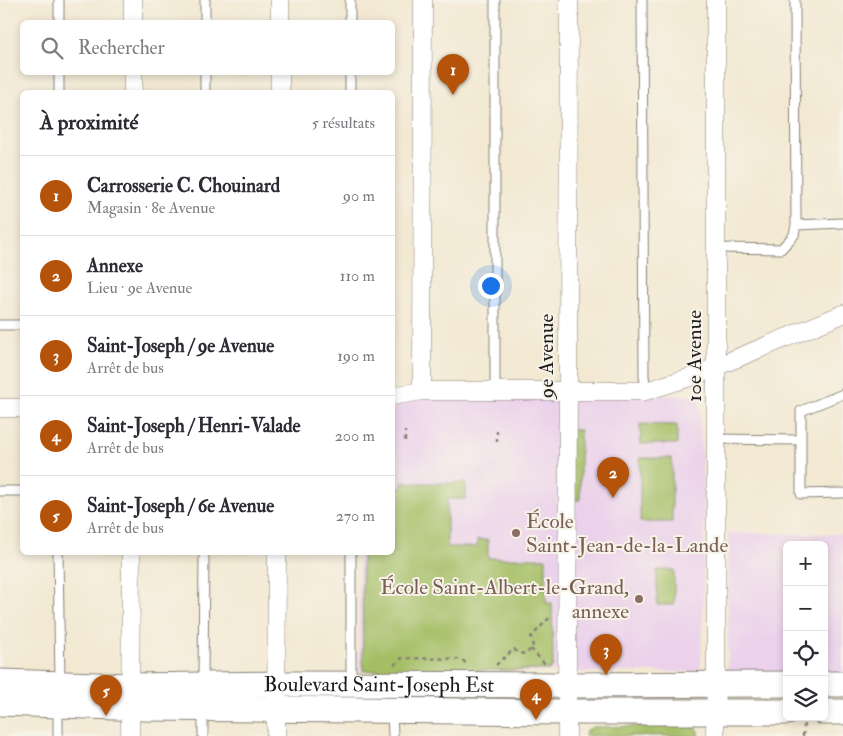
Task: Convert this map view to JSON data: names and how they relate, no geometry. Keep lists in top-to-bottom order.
{
  "streets": {
    "main road": ["Boulevard Saint-Joseph Est"],
    "street": ["9e Avenue", "10e Avenue"]
  },
  "crossings": [
    ["9e Avenue", "Boulevard Saint-Joseph Est"],
    ["10e Avenue", "Boulevard Saint-Joseph Est"]
  ],
  "places": ["École Saint-Jean-de-la-Lande", "École Saint-Albert-le-Grand, annexe"],
  "page": {
    "search": "Rechercher",
    "pins": [
      "1",
      "2",
      "3",
      "5",
      "4"
    ],
    "heading": ["À proximité", "5 résultats"],
    "list": [
      {
        "mark": "1",
        "name": "Carrosserie C. Chouinard",
        "note": "Magasin · 8e Avenue",
        "value": "90 m"
      },
      {
        "mark": "2",
        "name": "Annexe",
        "note": "Lieu · 9e Avenue",
        "value": "110 m"
      },
      {
        "mark": "3",
        "name": "Saint-Joseph / 9e Avenue",
        "note": "Arrêt de bus",
        "value": "190 m"
      },
      {
        "mark": "4",
        "name": "Saint-Joseph / Henri-Valade",
        "note": "Arrêt de bus",
        "value": "200 m"
      },
      {
        "mark": "5",
        "name": "Saint-Joseph / 6e Avenue",
        "note": "Arrêt de bus",
        "value": "270 m"
      }
    ],
    "map_buttons": ["+", "−"]
  }
}
